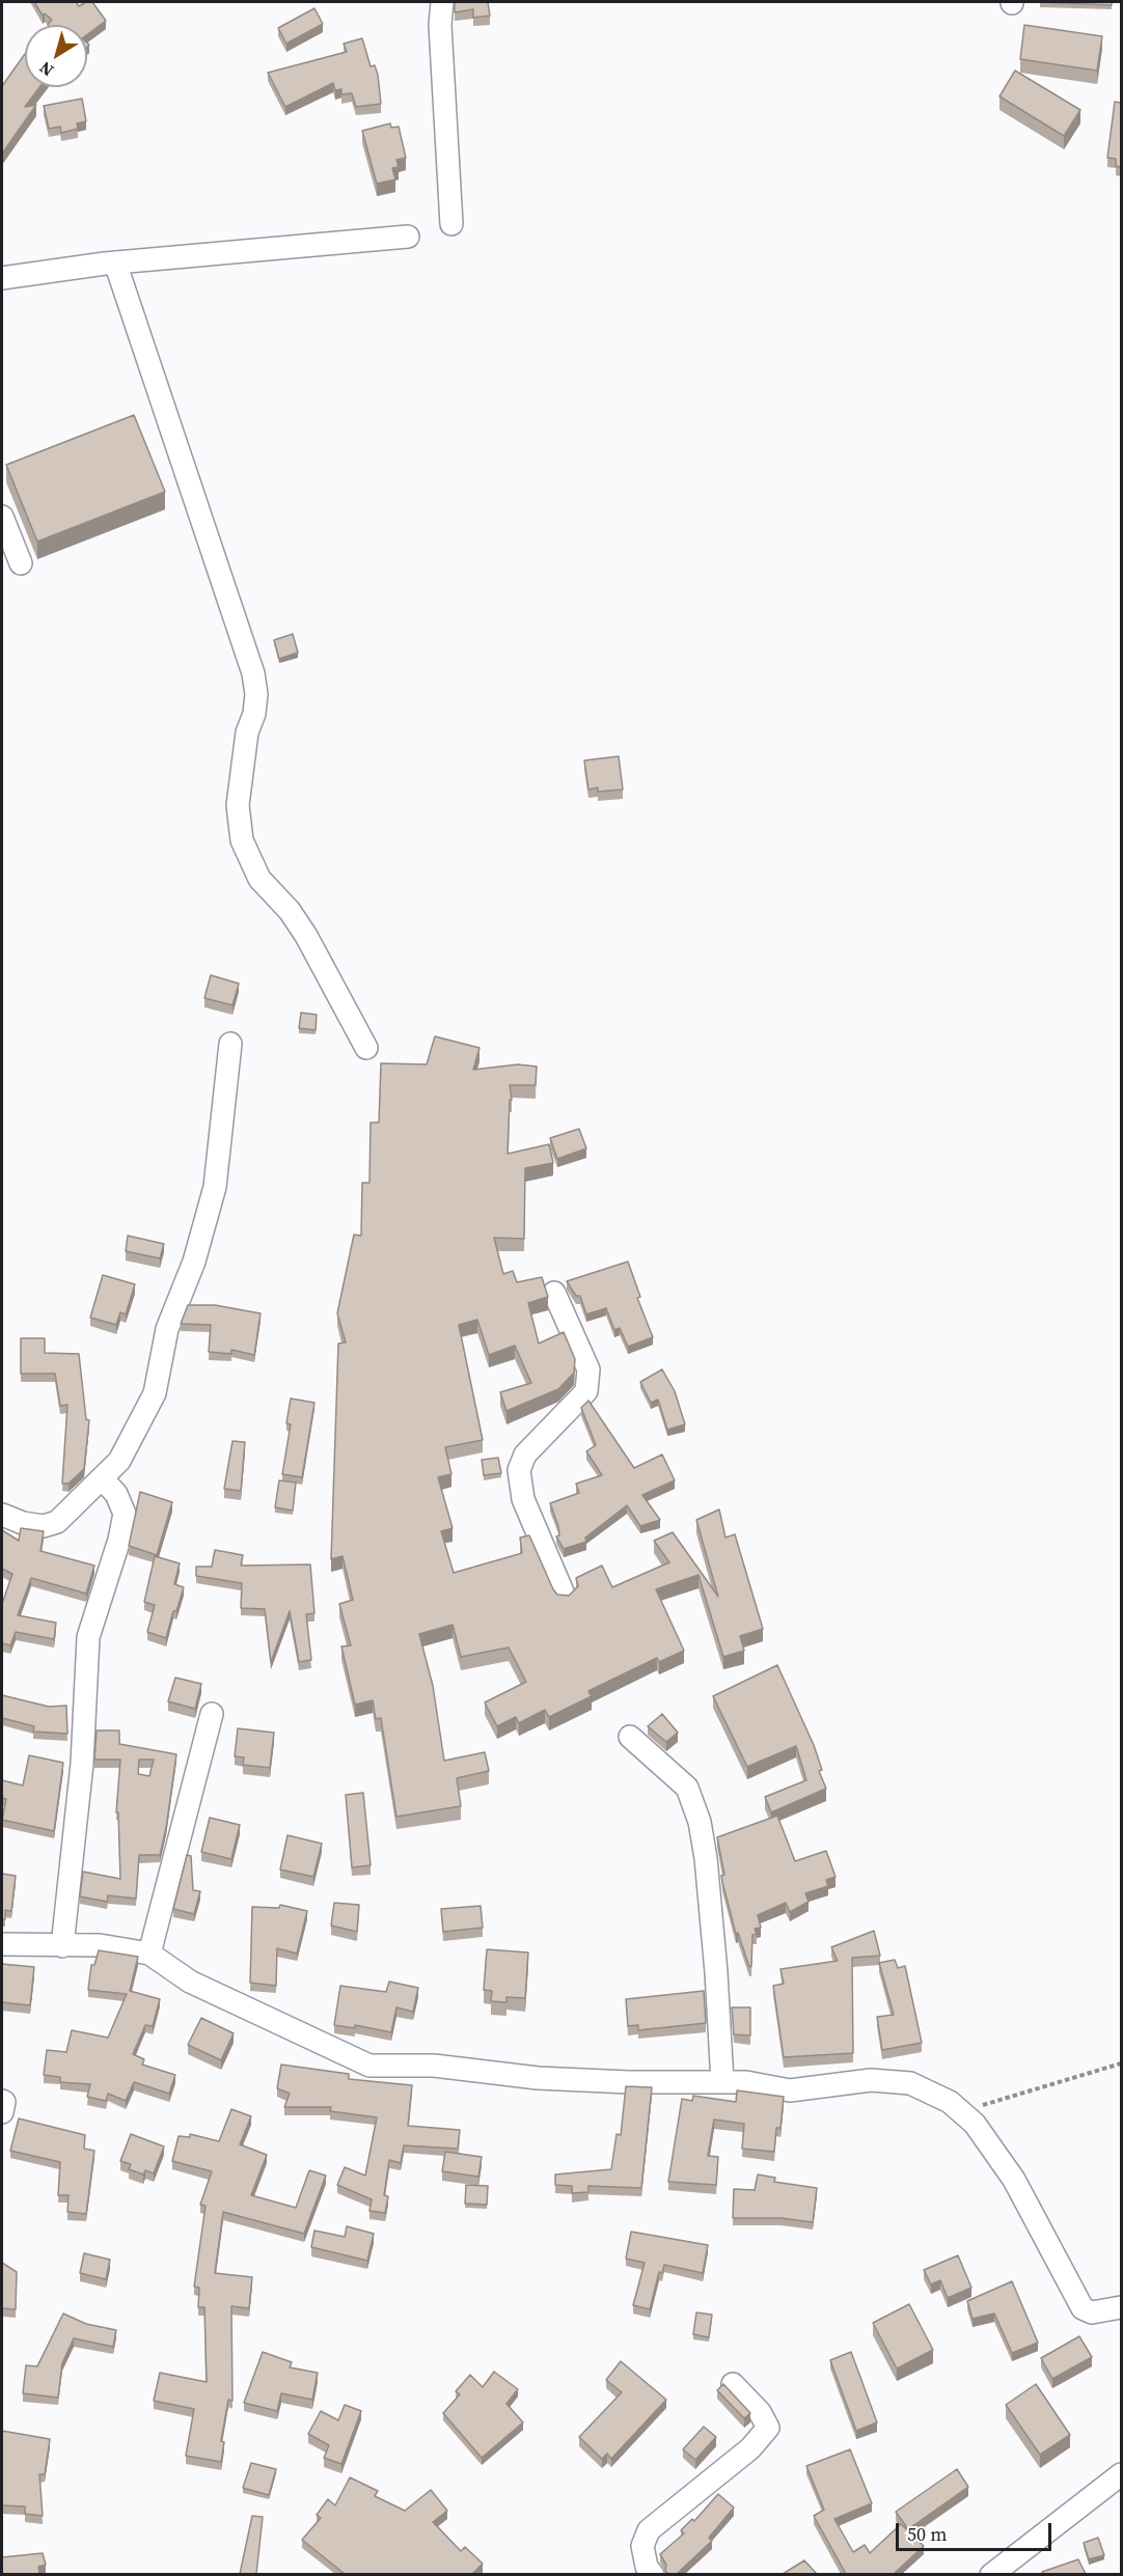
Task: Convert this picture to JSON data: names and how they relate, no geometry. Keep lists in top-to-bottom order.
{
  "scale_bar": "50 m",
  "north": "bottom left"
}
